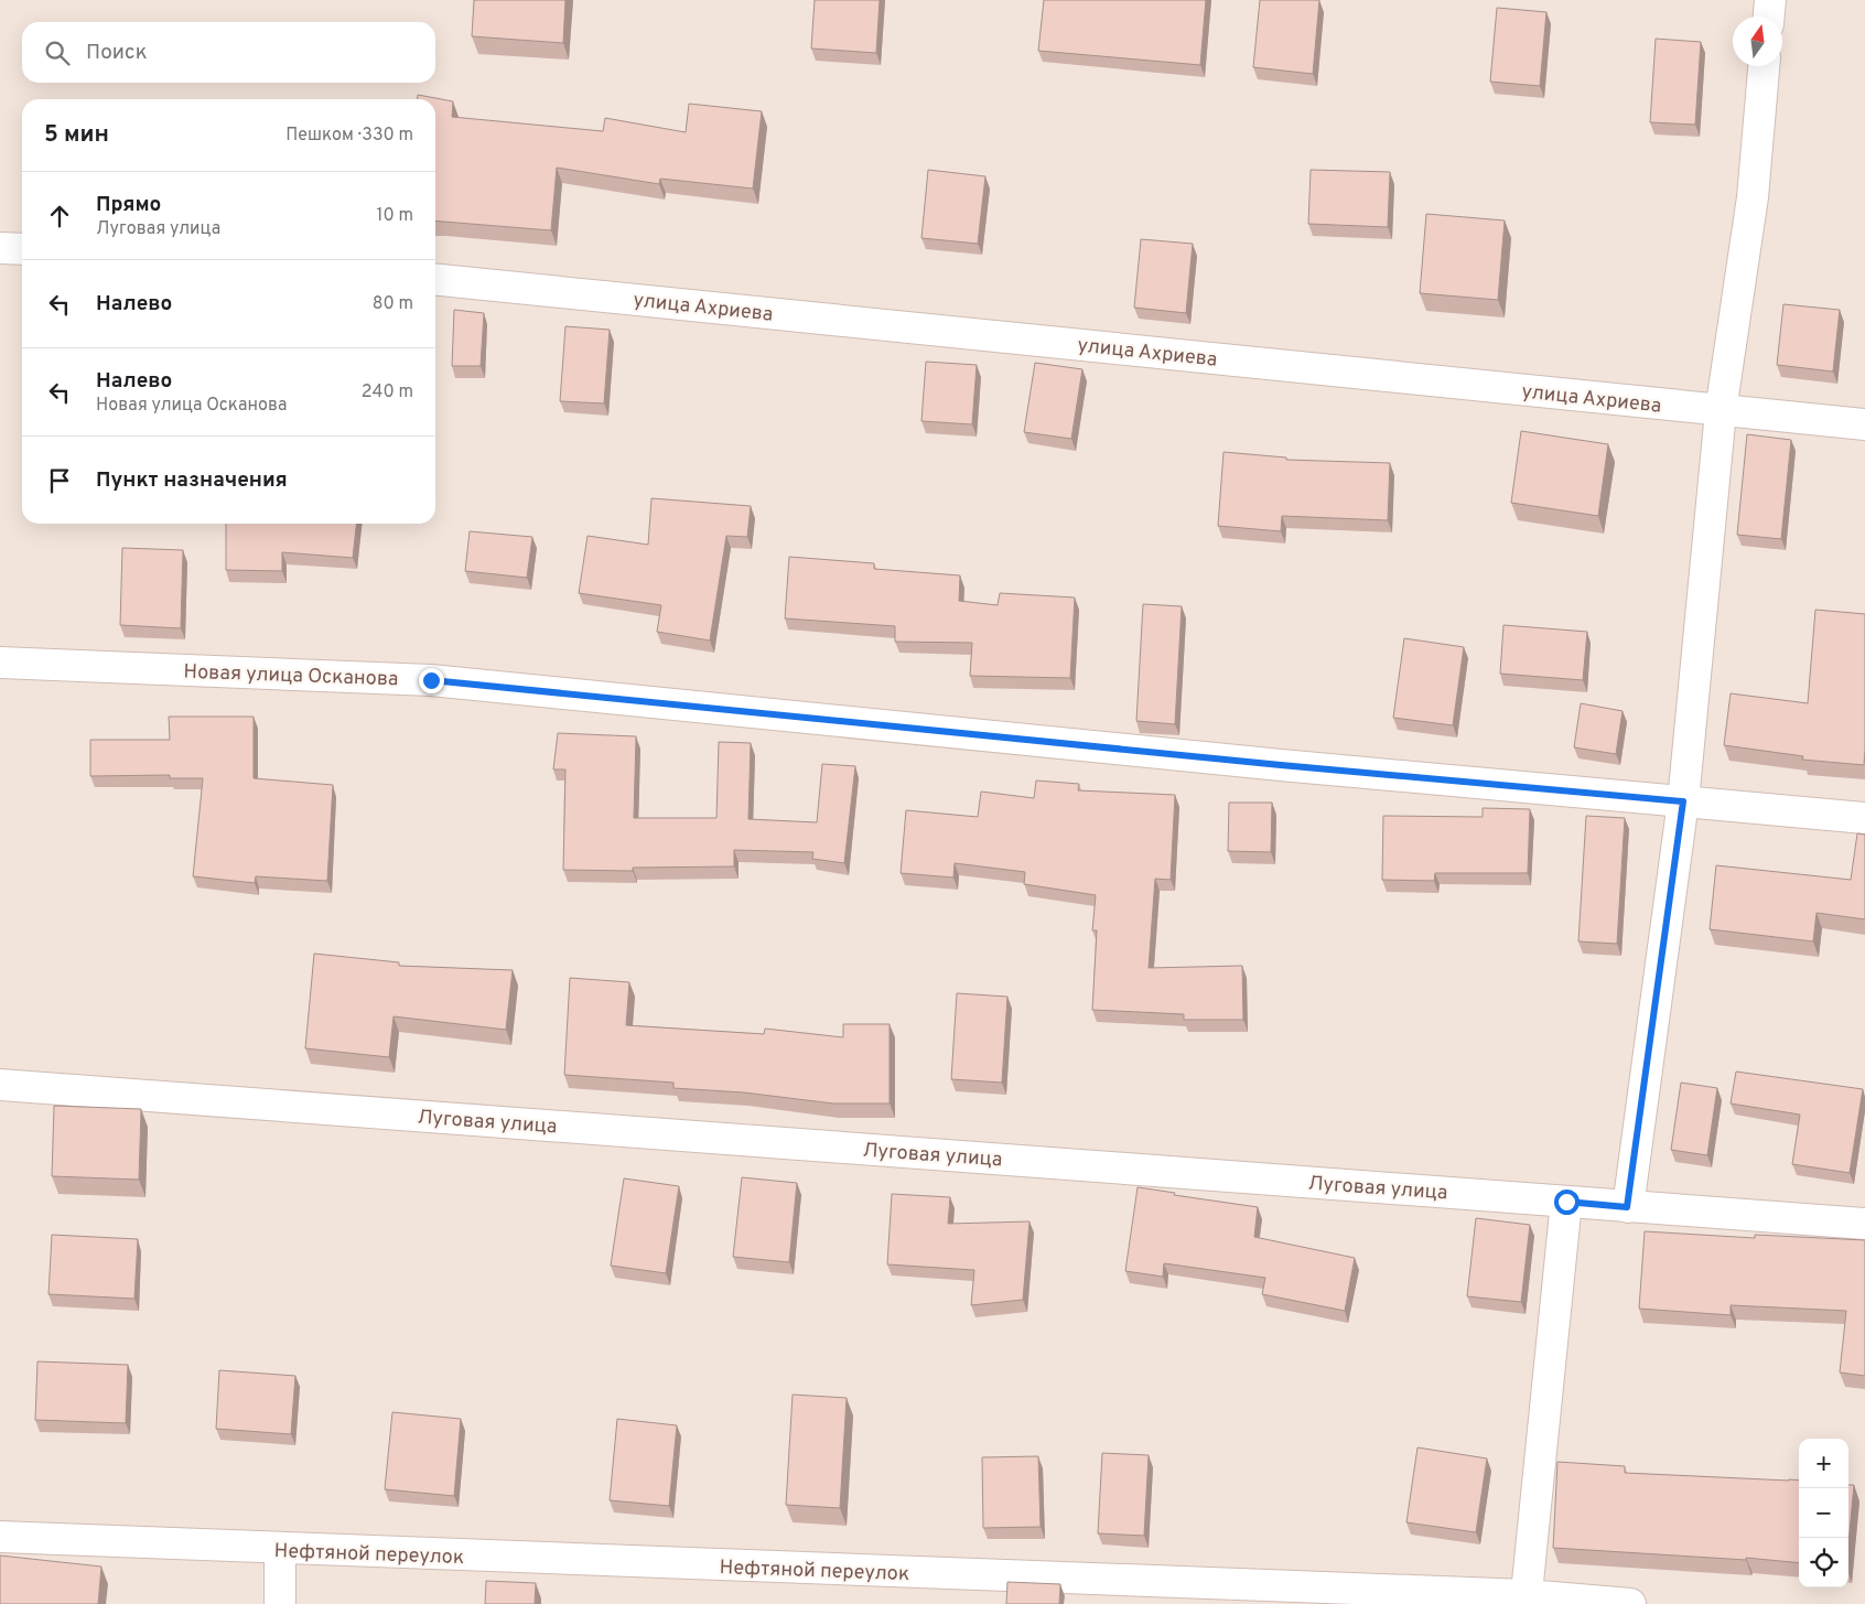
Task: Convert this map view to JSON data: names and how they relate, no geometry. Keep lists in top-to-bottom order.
{
  "streets": {
    "street": [
      "улица Ахриева",
      "Новая улица Осканова",
      "Луговая улица",
      "Нефтяной переулок"
    ]
  },
  "north": "top",
  "page": {
    "search": "Поиск",
    "heading": ["5 мин", "Пешком · 330 m"],
    "list": [
      ["Прямо", "Луговая улица", "10 m"],
      ["Налево", "80 m"],
      ["Налево", "Новая улица Осканова", "240 m"],
      "Пункт назначения"
    ],
    "map_buttons": ["+", "−"]
  }
}
